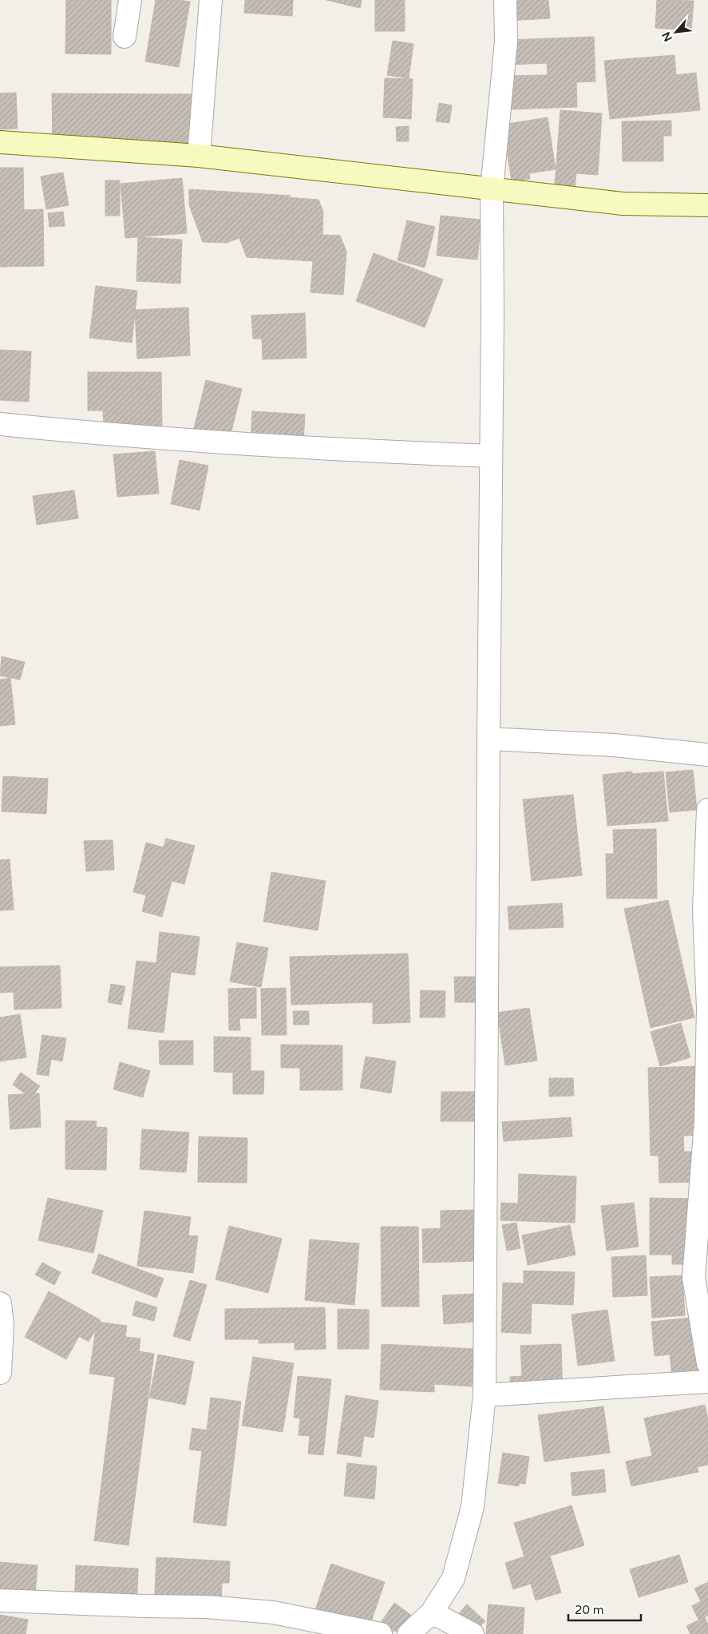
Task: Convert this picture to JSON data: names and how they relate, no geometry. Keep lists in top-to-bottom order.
{
  "scale_bar": "20 m",
  "north": "bottom left"
}
